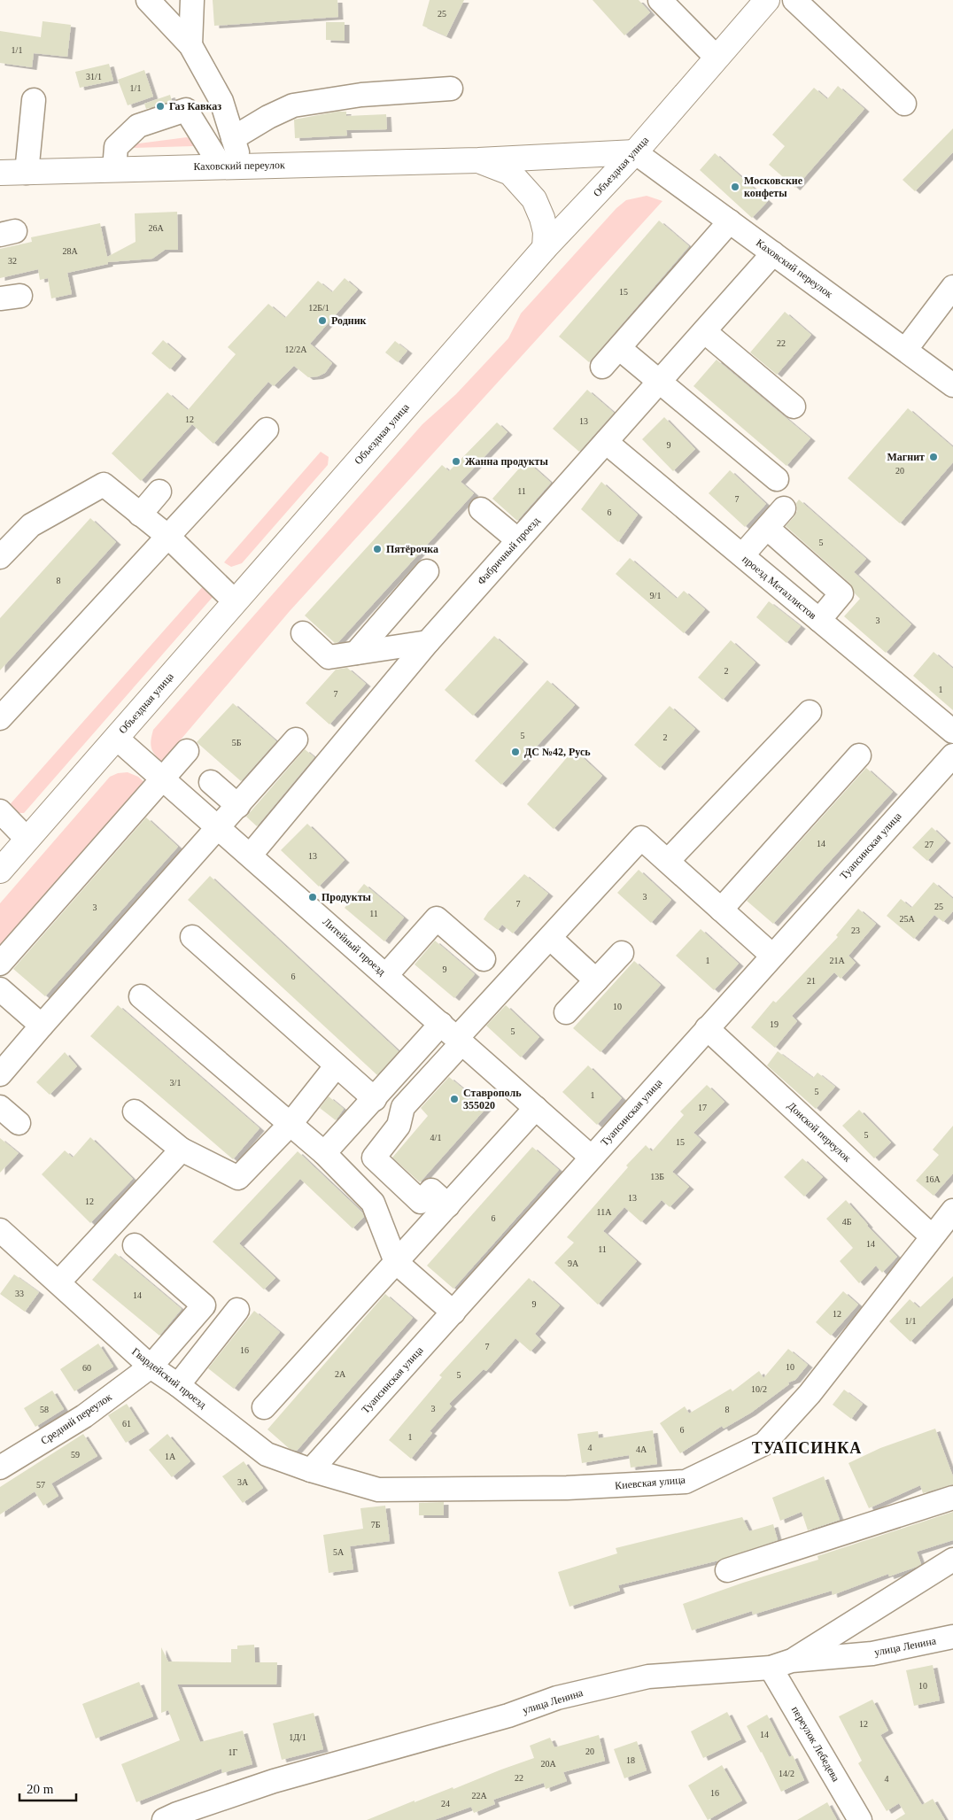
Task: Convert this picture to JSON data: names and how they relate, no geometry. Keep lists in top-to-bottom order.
{
  "streets": {
    "main road": ["Каховский переулок", "Объездная улица"],
    "street": [
      "Фабричный проезд",
      "проезд Металлистов",
      "Туапсинская улица",
      "Литейный проезд",
      "Донской переулок",
      "Гвардейский проезд",
      "Средний переулок",
      "Киевская улица",
      "улица Ленина",
      "переулок Лебедева"
    ]
  },
  "crossings": [
    ["Каховский переулок", "Объездная улица"],
    ["Каховский переулок", "Фабричный проезд"],
    ["Объездная улица", "Литейный проезд"],
    ["Фабричный проезд", "проезд Металлистов"],
    ["Фабричный проезд", "Литейный проезд"],
    ["Туапсинская улица", "Литейный проезд"],
    ["Туапсинская улица", "Донской переулок"],
    ["Туапсинская улица", "Гвардейский проезд"],
    ["Туапсинская улица", "Киевская улица"],
    ["Донской переулок", "Киевская улица"],
    ["Гвардейский проезд", "Средний переулок"],
    ["Гвардейский проезд", "Киевская улица"],
    ["улица Ленина", "переулок Лебедева"]
  ],
  "districts": ["ТУАПСИНКА"],
  "places": [
    "Газ Кавказ",
    "Московские конфеты",
    "Родник",
    "Магнит",
    "Жанна продукты",
    "Пятёрочка",
    "ДС №42, Русь",
    "Продукты",
    "Ставрополь 355020"
  ],
  "house_numbers": [
    "25",
    "1/1",
    "31/1",
    "1/1",
    "26А",
    "28А",
    "32",
    "15",
    "12Б/1",
    "22",
    "12/2А",
    "12",
    "13",
    "9",
    "20",
    "11",
    "7",
    "6",
    "5",
    "8",
    "9/1",
    "3",
    "2",
    "1",
    "7",
    "5",
    "2",
    "5Б",
    "14",
    "27",
    "13",
    "3",
    "7",
    "25",
    "3",
    "11",
    "25А",
    "23",
    "1",
    "21А",
    "9",
    "6",
    "21",
    "10",
    "19",
    "5",
    "3/1",
    "5",
    "1",
    "17",
    "5",
    "4/1",
    "15",
    "13Б",
    "16А",
    "13",
    "12",
    "11А",
    "6",
    "4Б",
    "14",
    "11",
    "9А",
    "33",
    "14",
    "9",
    "12",
    "1/1",
    "7",
    "16",
    "10",
    "60",
    "2А",
    "5",
    "10/2",
    "3",
    "58",
    "8",
    "61",
    "6",
    "1",
    "4",
    "4А",
    "59",
    "1А",
    "3А",
    "57",
    "7Б",
    "5А",
    "10",
    "12",
    "14",
    "1Д/1",
    "20",
    "1Г",
    "18",
    "20А",
    "14/2",
    "22",
    "4",
    "16",
    "22А",
    "24"
  ],
  "scale_bar": "20 m"
}
